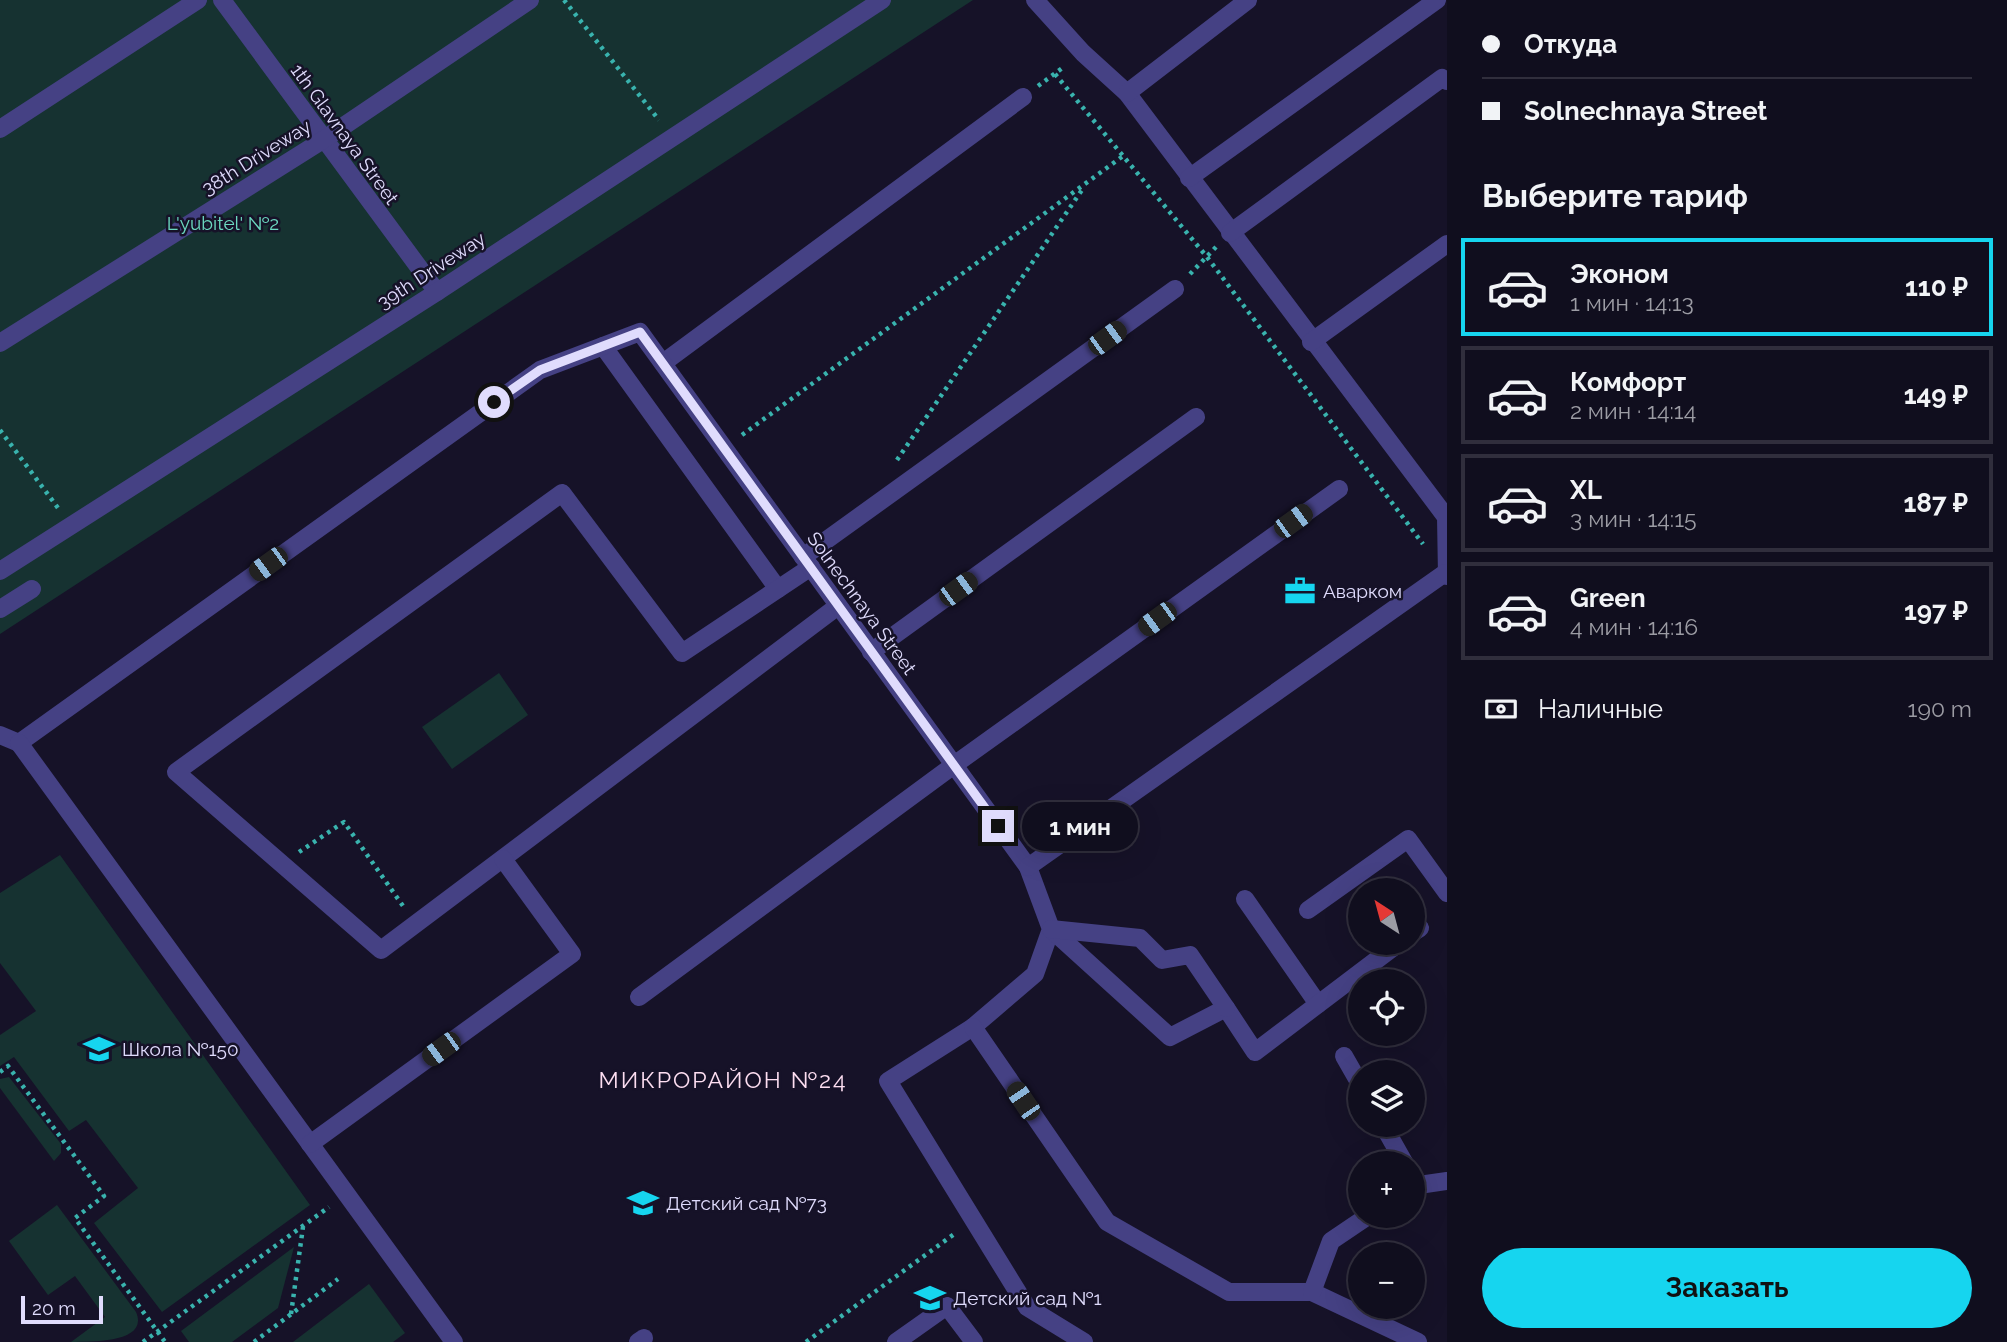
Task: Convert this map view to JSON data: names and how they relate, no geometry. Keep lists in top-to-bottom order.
{
  "streets": {
    "street": [
      "1th Glavnaya Street",
      "38th Driveway",
      "39th Driveway",
      "Solnechnaya Street"
    ]
  },
  "crossings": [
    ["1th Glavnaya Street", "38th Driveway"],
    ["1th Glavnaya Street", "39th Driveway"]
  ],
  "districts": ["МИКРОРАЙОН №24"],
  "parks": ["L'yubitel' №2"],
  "places": {
    "office": ["Аварком"],
    "school or university": ["Школа №150", "Детский сад №73", "Детский сад №1"]
  },
  "scale_bar": "20 m",
  "north": "top left",
  "page": {
    "banner": ["Откуда", "Solnechnaya Street"],
    "heading": "Выберите тариф",
    "list": [
      {
        "name": "Эконом",
        "note": "1 мин · 14:13",
        "value": "110 ₽"
      },
      {
        "name": "Комфорт",
        "note": "2 мин · 14:14",
        "value": "149 ₽"
      },
      {
        "name": "XL",
        "note": "3 мин · 14:15",
        "value": "187 ₽"
      },
      {
        "name": "Green",
        "note": "4 мин · 14:16",
        "value": "197 ₽"
      }
    ],
    "pay": ["Наличные", "190 m"],
    "bubble": "1 мин",
    "map_buttons": ["+", "−"],
    "buttons": "Заказать",
    "scale": "20 m"
  }
}
